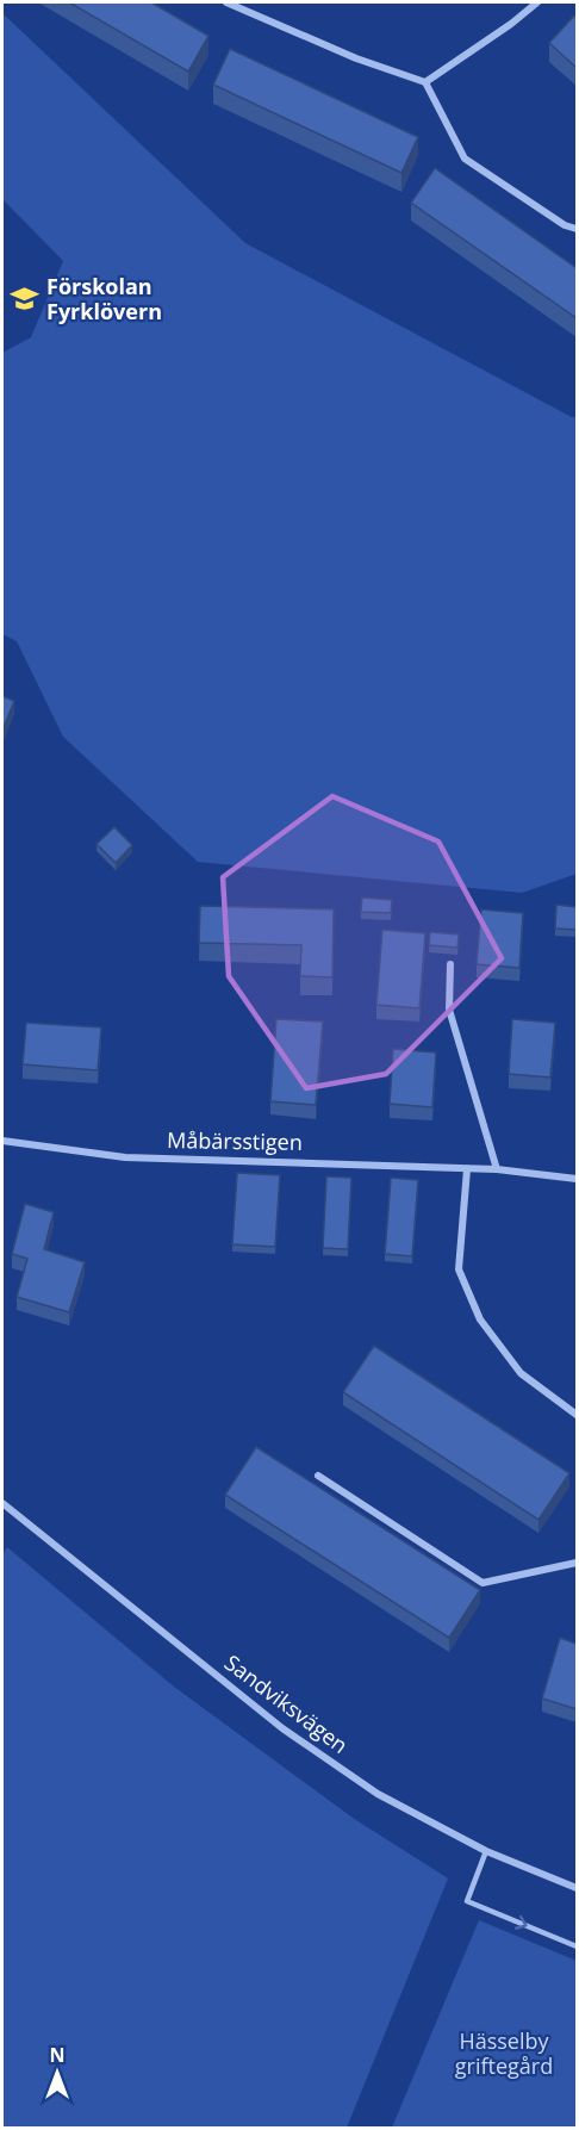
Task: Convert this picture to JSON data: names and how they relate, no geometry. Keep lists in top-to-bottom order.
{
  "streets": {
    "street": ["Måbärsstigen", "Sandviksvägen"]
  },
  "parks": ["Hässelby griftegård"],
  "places": {
    "school or university": ["Förskolan Fyrklövern"]
  },
  "north": "top"
}
